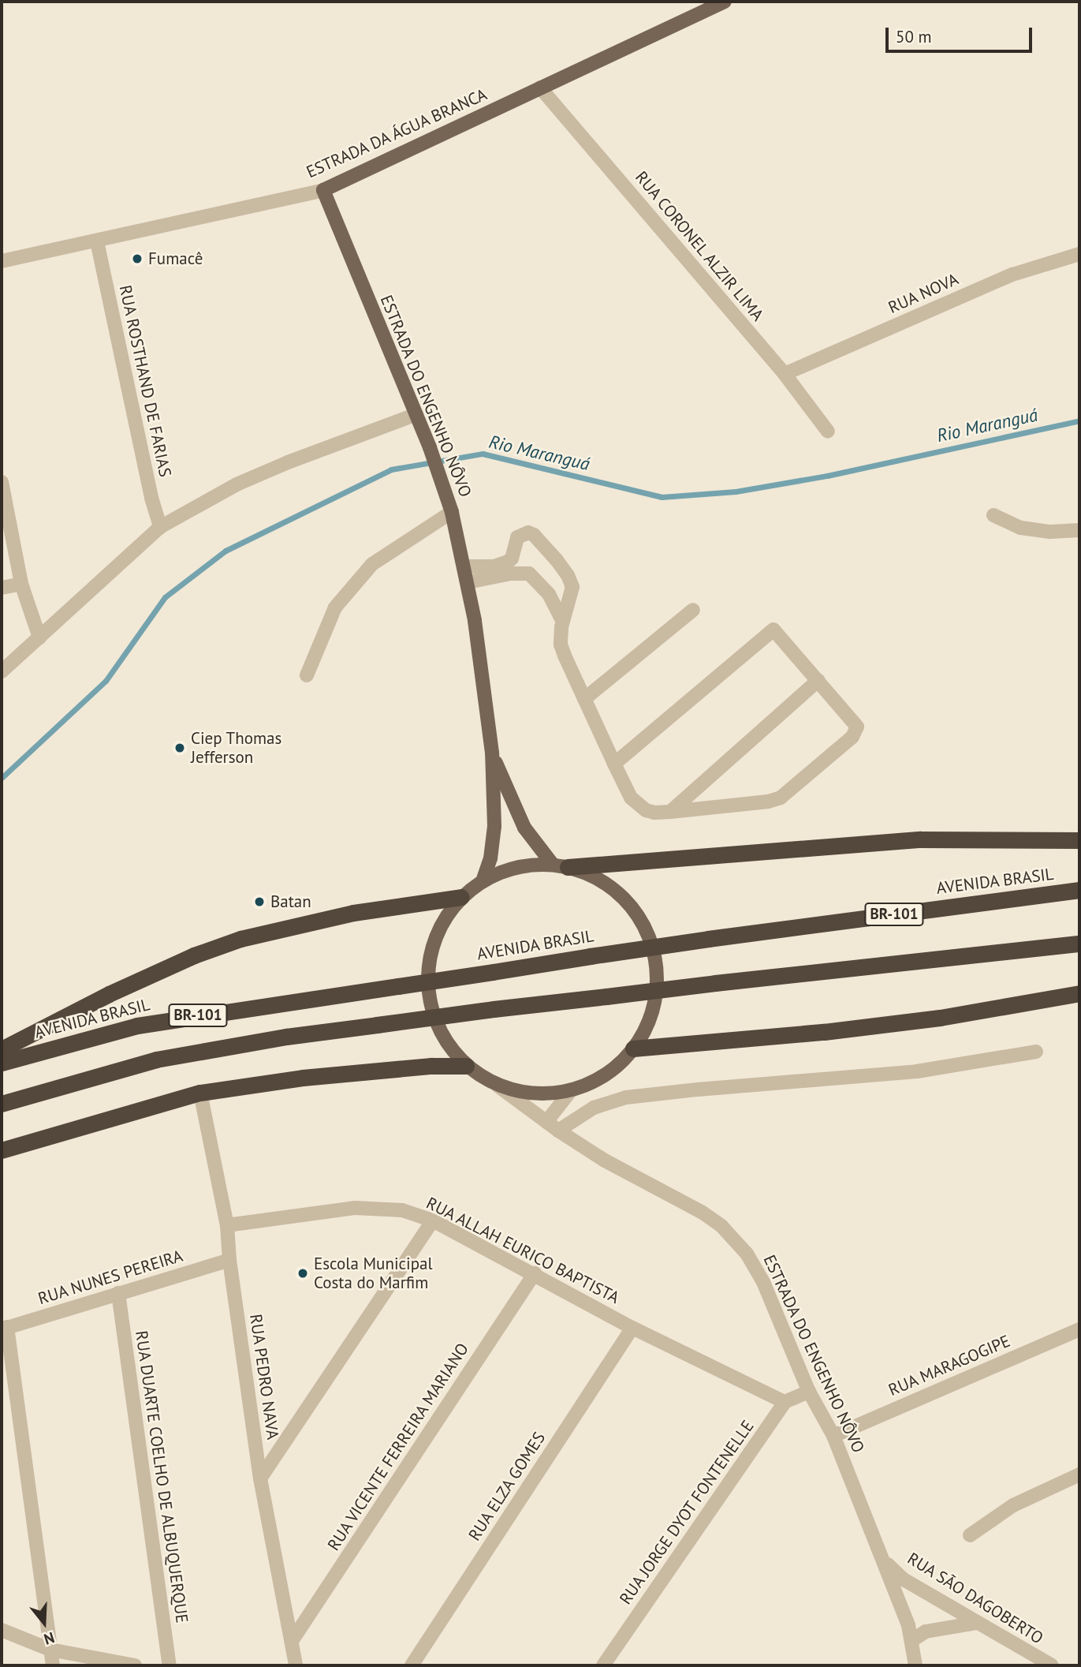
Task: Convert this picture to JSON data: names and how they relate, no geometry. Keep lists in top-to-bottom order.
{
  "streets": {
    "highway": ["AVENIDA BRASIL", "BR-101"],
    "main road": ["ESTRADA DA ÁGUA BRANCA", "ESTRADA DO ENGENHO NÔVO"],
    "street": [
      "RUA CORONEL ALZIR LIMA",
      "RUA NOVA",
      "RUA ROSTHAND DE FARIAS",
      "RUA ALLAH EURICO BAPTISTA",
      "RUA NUNES PEREIRA",
      "RUA MARAGOGIPE",
      "RUA PEDRO NAVA",
      "RUA VICENTE FERREIRA MARIANO",
      "RUA DUARTE COELHO DE ALBUQUERQUE",
      "RUA ELZA GOMES",
      "RUA JORGE DYOT FONTENELLE",
      "RUA SÃO DAGOBERTO"
    ]
  },
  "crossings": [
    ["ESTRADA DA ÁGUA BRANCA", "RUA CORONEL ALZIR LIMA"],
    ["ESTRADA DA ÁGUA BRANCA", "RUA ROSTHAND DE FARIAS"],
    ["ESTRADA DA ÁGUA BRANCA", "ESTRADA DO ENGENHO NÔVO"],
    ["RUA CORONEL ALZIR LIMA", "RUA NOVA"],
    ["ESTRADA DO ENGENHO NÔVO", "RUA MARAGOGIPE"],
    ["ESTRADA DO ENGENHO NÔVO", "RUA SÃO DAGOBERTO"],
    ["RUA ALLAH EURICO BAPTISTA", "RUA PEDRO NAVA"],
    ["RUA ALLAH EURICO BAPTISTA", "RUA VICENTE FERREIRA MARIANO"],
    ["RUA ALLAH EURICO BAPTISTA", "RUA ELZA GOMES"],
    ["RUA ALLAH EURICO BAPTISTA", "RUA JORGE DYOT FONTENELLE"],
    ["RUA NUNES PEREIRA", "RUA PEDRO NAVA"],
    ["RUA NUNES PEREIRA", "RUA DUARTE COELHO DE ALBUQUERQUE"],
    ["RUA PEDRO NAVA", "RUA VICENTE FERREIRA MARIANO"]
  ],
  "water": ["Rio Maranguá"],
  "places": [
    "Fumacê",
    "Ciep Thomas Jefferson",
    "Batan",
    "Escola Municipal Costa do Marfim"
  ],
  "scale_bar": "50 m",
  "north": "bottom"
}
